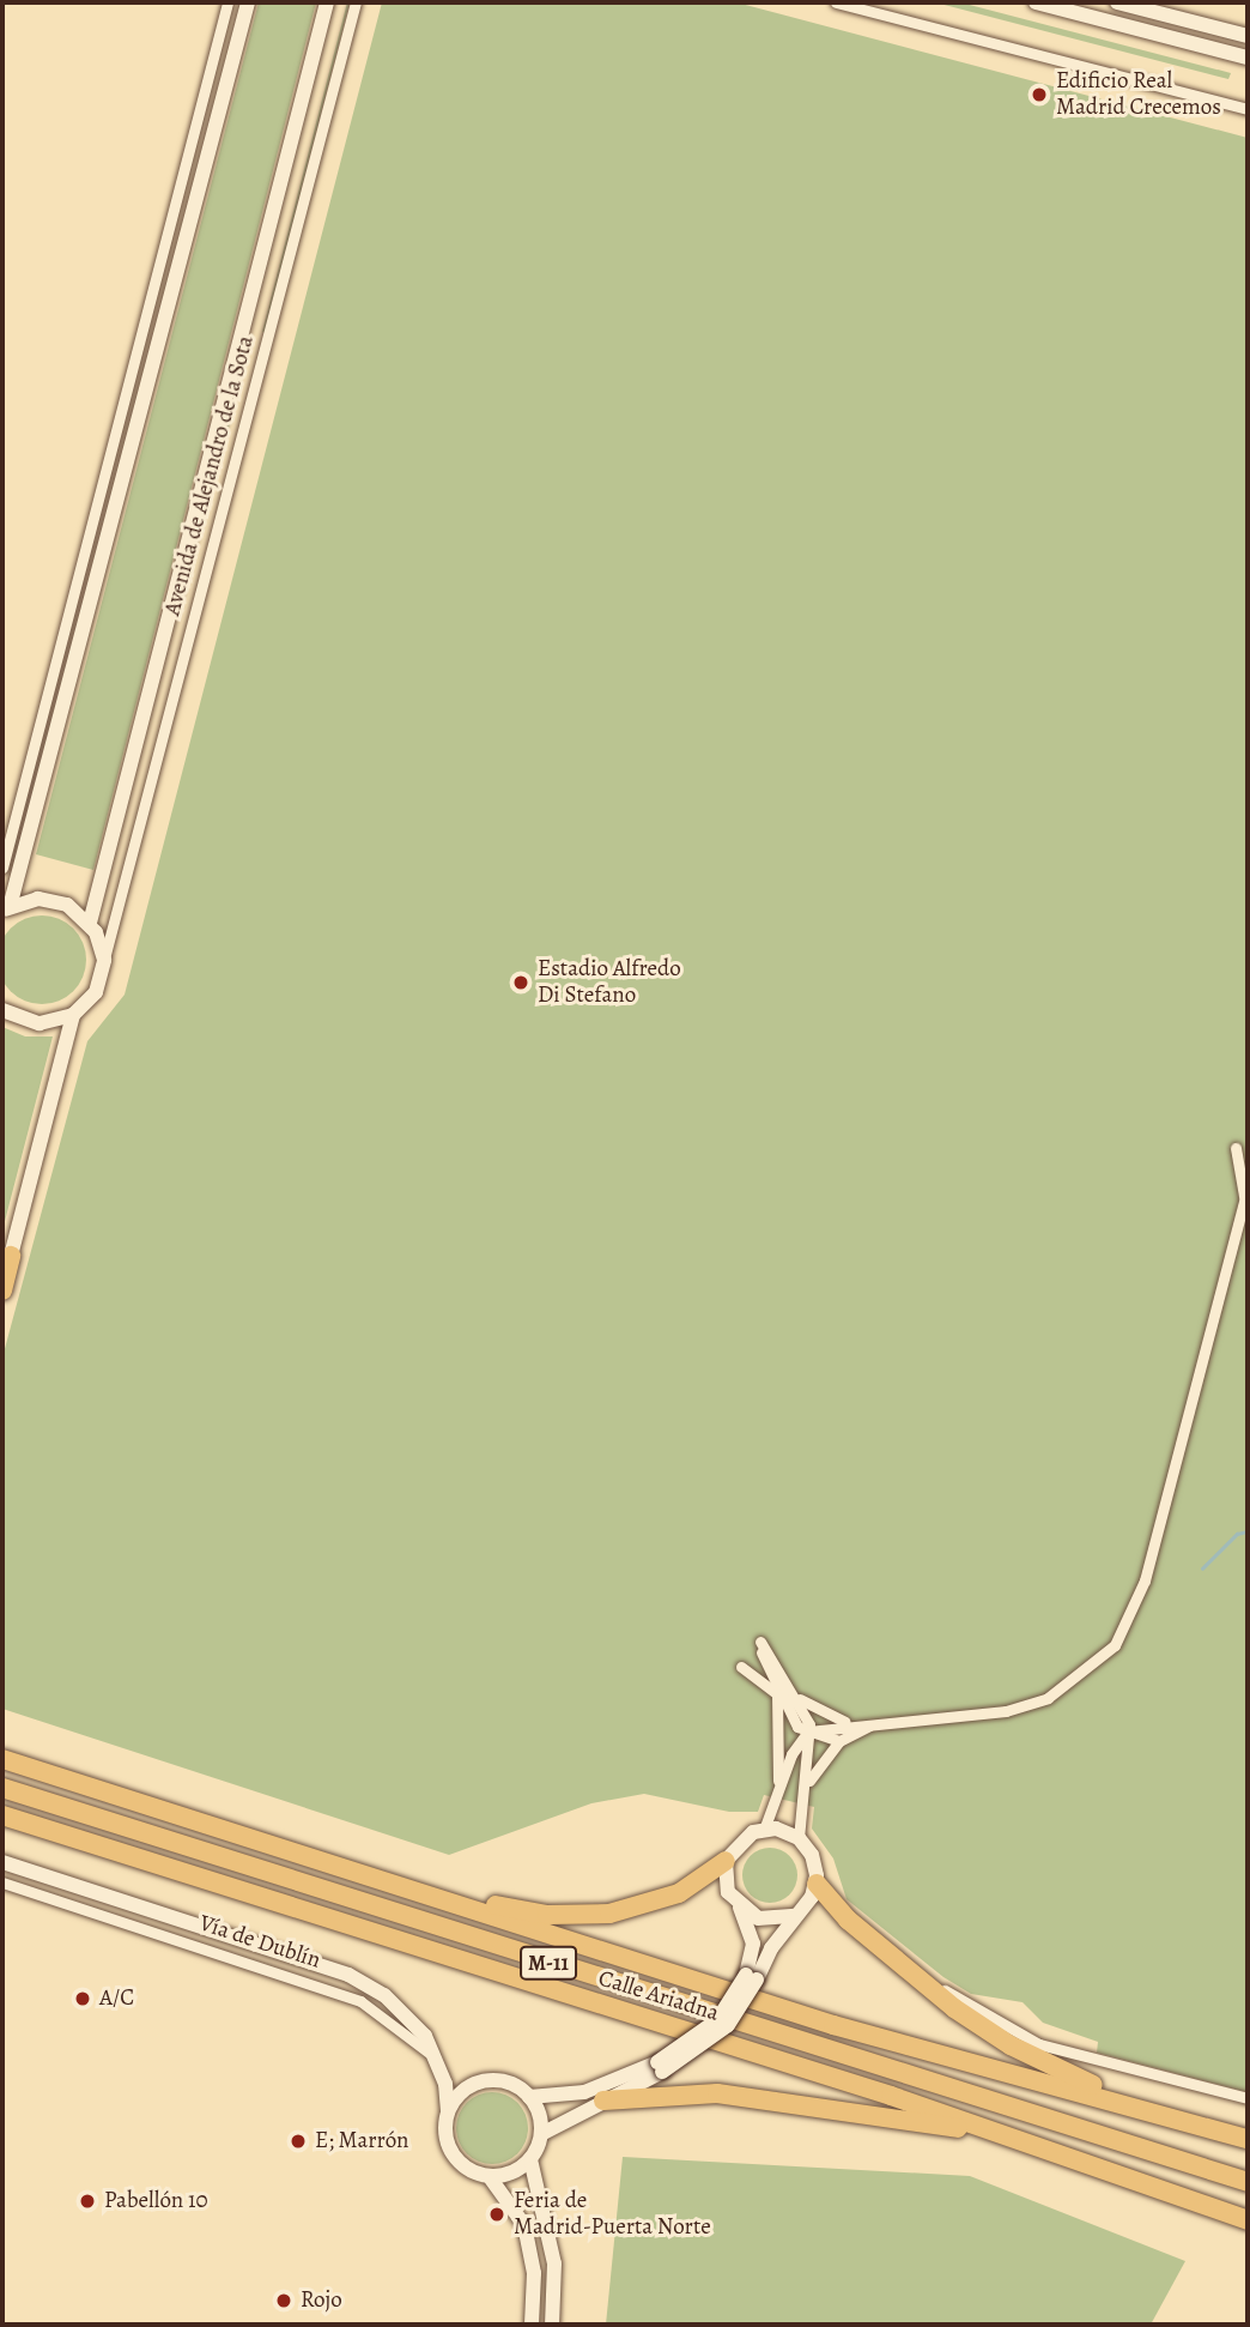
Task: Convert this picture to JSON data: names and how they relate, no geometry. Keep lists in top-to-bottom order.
{
  "streets": {
    "highway": ["M-11", "Calle Ariadna"],
    "main road": ["Avenida de Alejandro de la Sota"],
    "street": ["Vía de Dublín"]
  },
  "places": [
    "Edificio Real Madrid Crecemos",
    "Estadio Alfredo Di Stefano",
    "A/C",
    "E; Marrón",
    "Pabellón 10",
    "Feria de Madrid-Puerta Norte",
    "Rojo"
  ]
}
